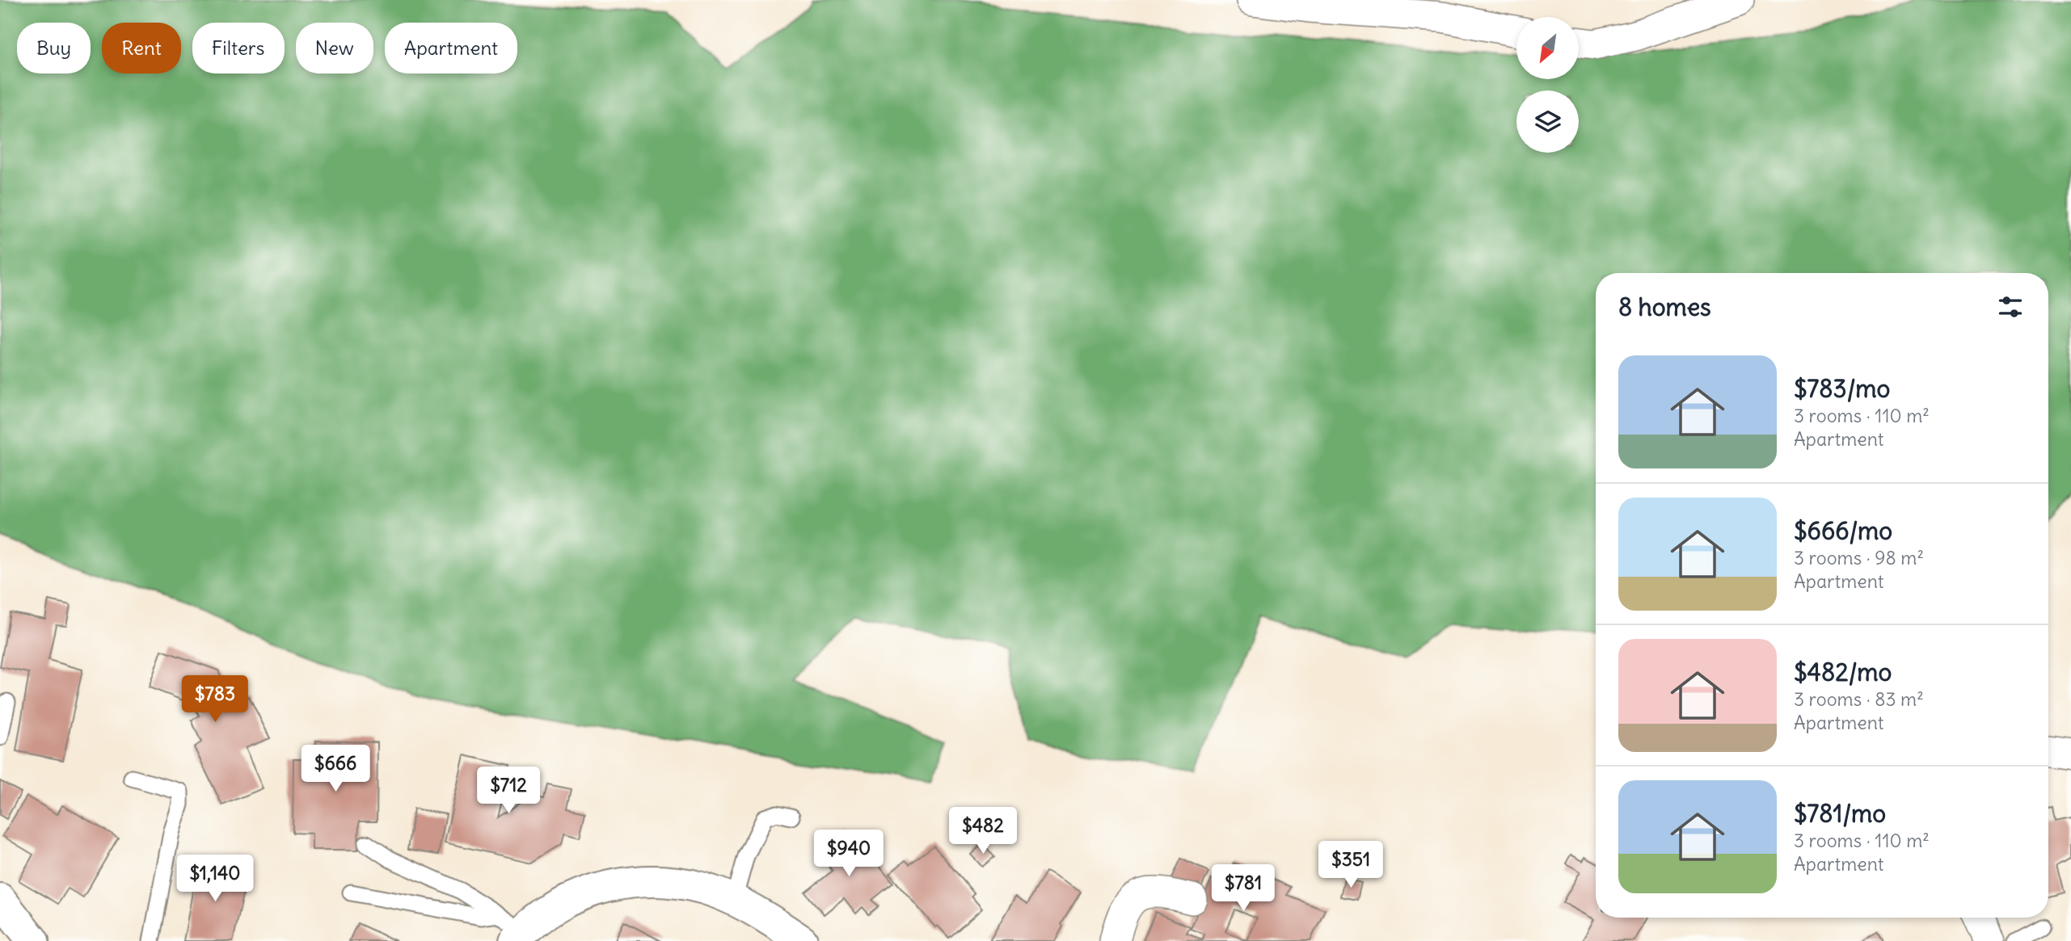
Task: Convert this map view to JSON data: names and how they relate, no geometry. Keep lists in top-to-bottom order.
{
  "north": "bottom left",
  "page": {
    "chip": [
      "Buy",
      "Rent",
      "Filters",
      "New",
      "Apartment"
    ],
    "heading": "8 homes",
    "list": [
      {
        "name": "$783/mo",
        "note": "3 rooms · 110 m² · Apartment"
      },
      {
        "name": "$666/mo",
        "note": "3 rooms · 98 m² · Apartment"
      },
      {
        "name": "$482/mo",
        "note": "3 rooms · 83 m² · Apartment"
      },
      {
        "name": "$781/mo",
        "note": "3 rooms · 110 m² · Apartment"
      }
    ],
    "price": [
      "$783",
      "$666",
      "$712",
      "$482",
      "$940",
      "$351",
      "$1,140",
      "$781"
    ]
  }
}
